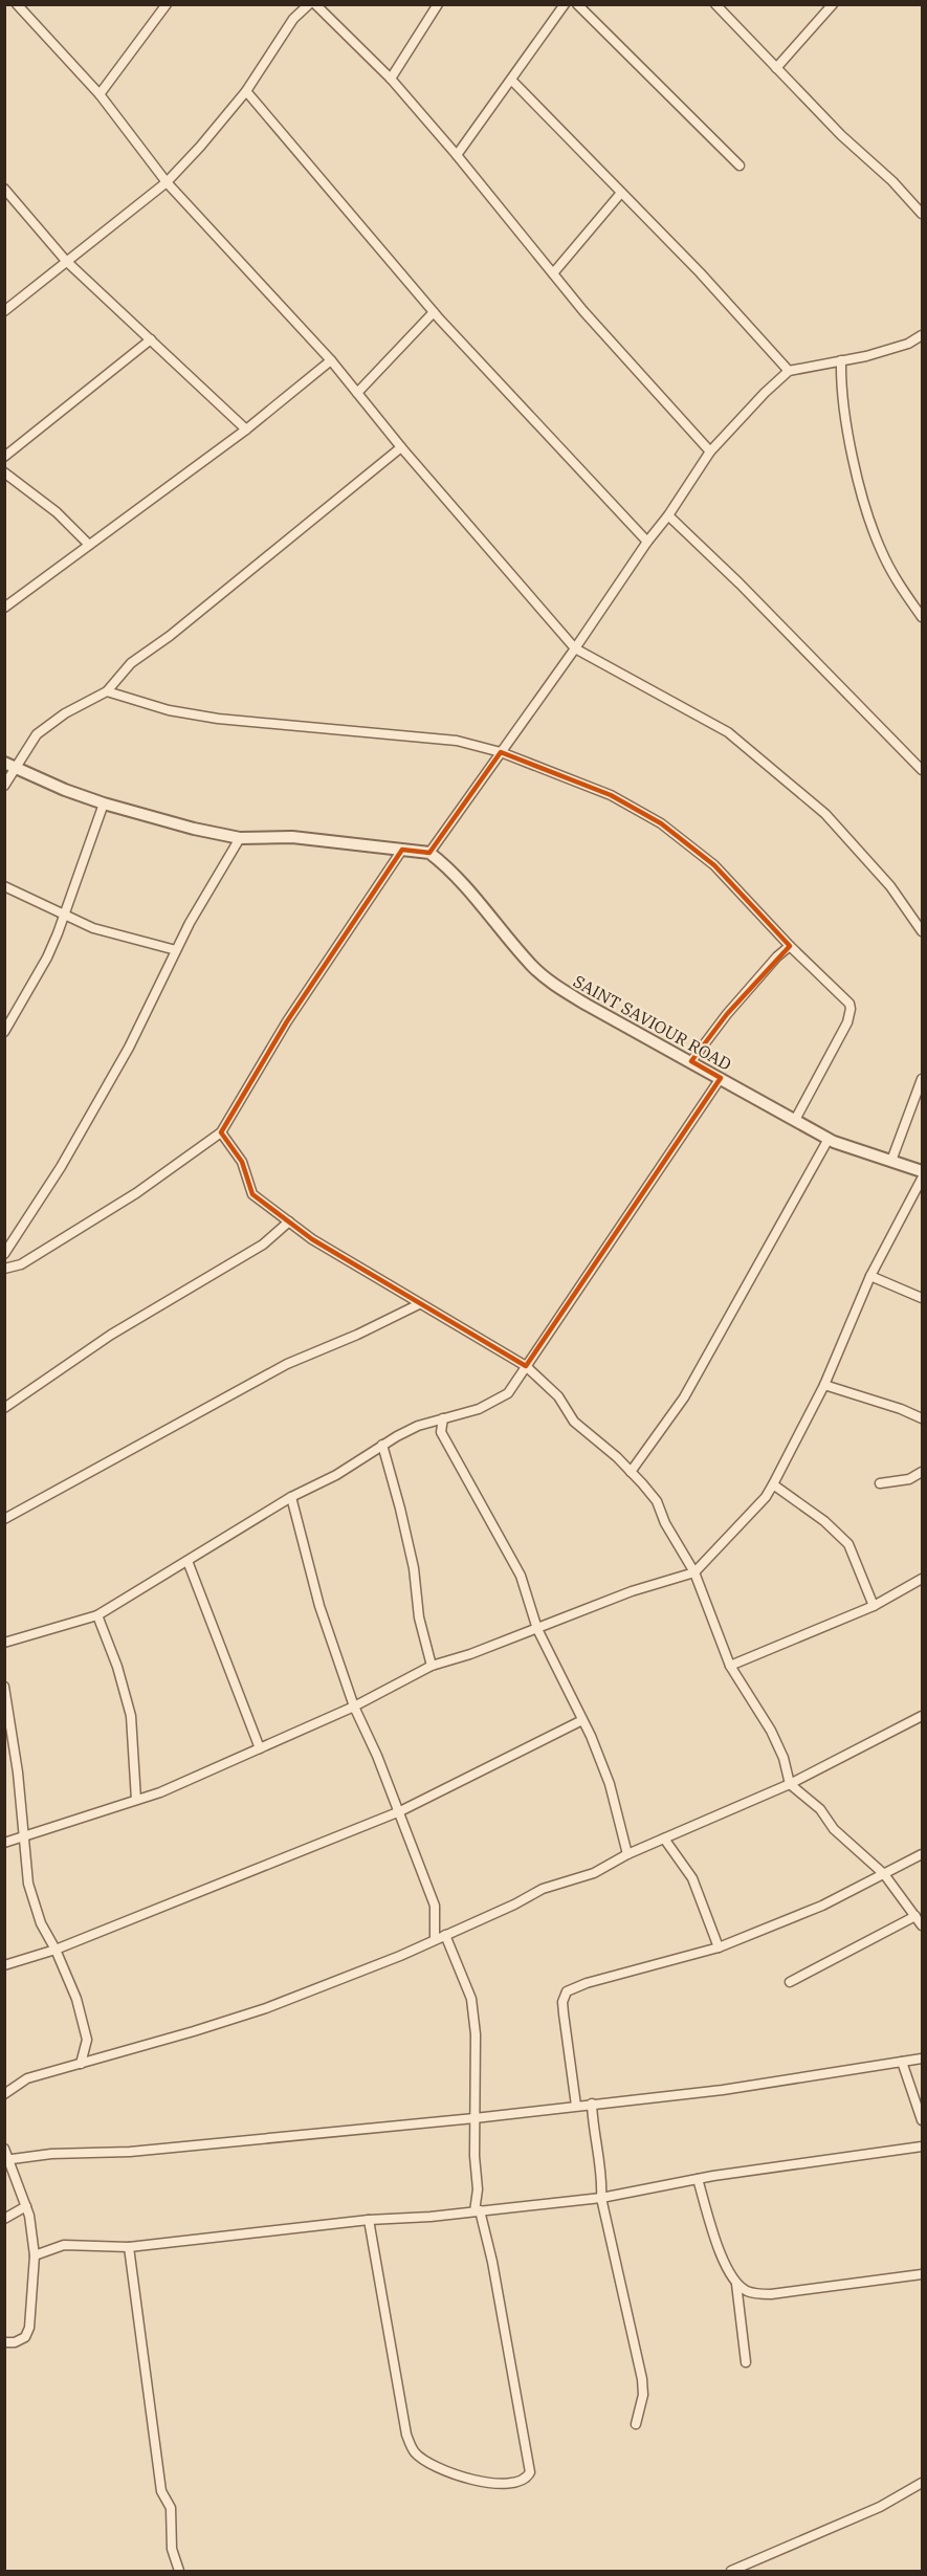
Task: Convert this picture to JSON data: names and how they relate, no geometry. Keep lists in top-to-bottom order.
{
  "streets": {
    "street": ["SAINT SAVIOUR ROAD"]
  }
}
